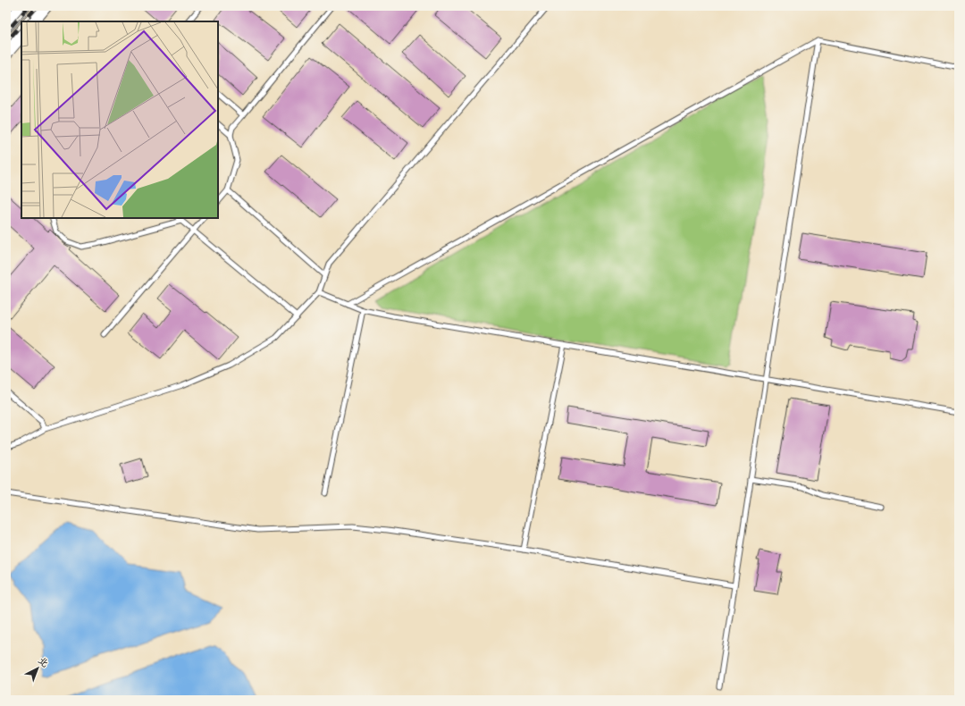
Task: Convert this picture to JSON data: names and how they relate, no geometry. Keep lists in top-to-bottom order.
{
  "north": "top right"
}
